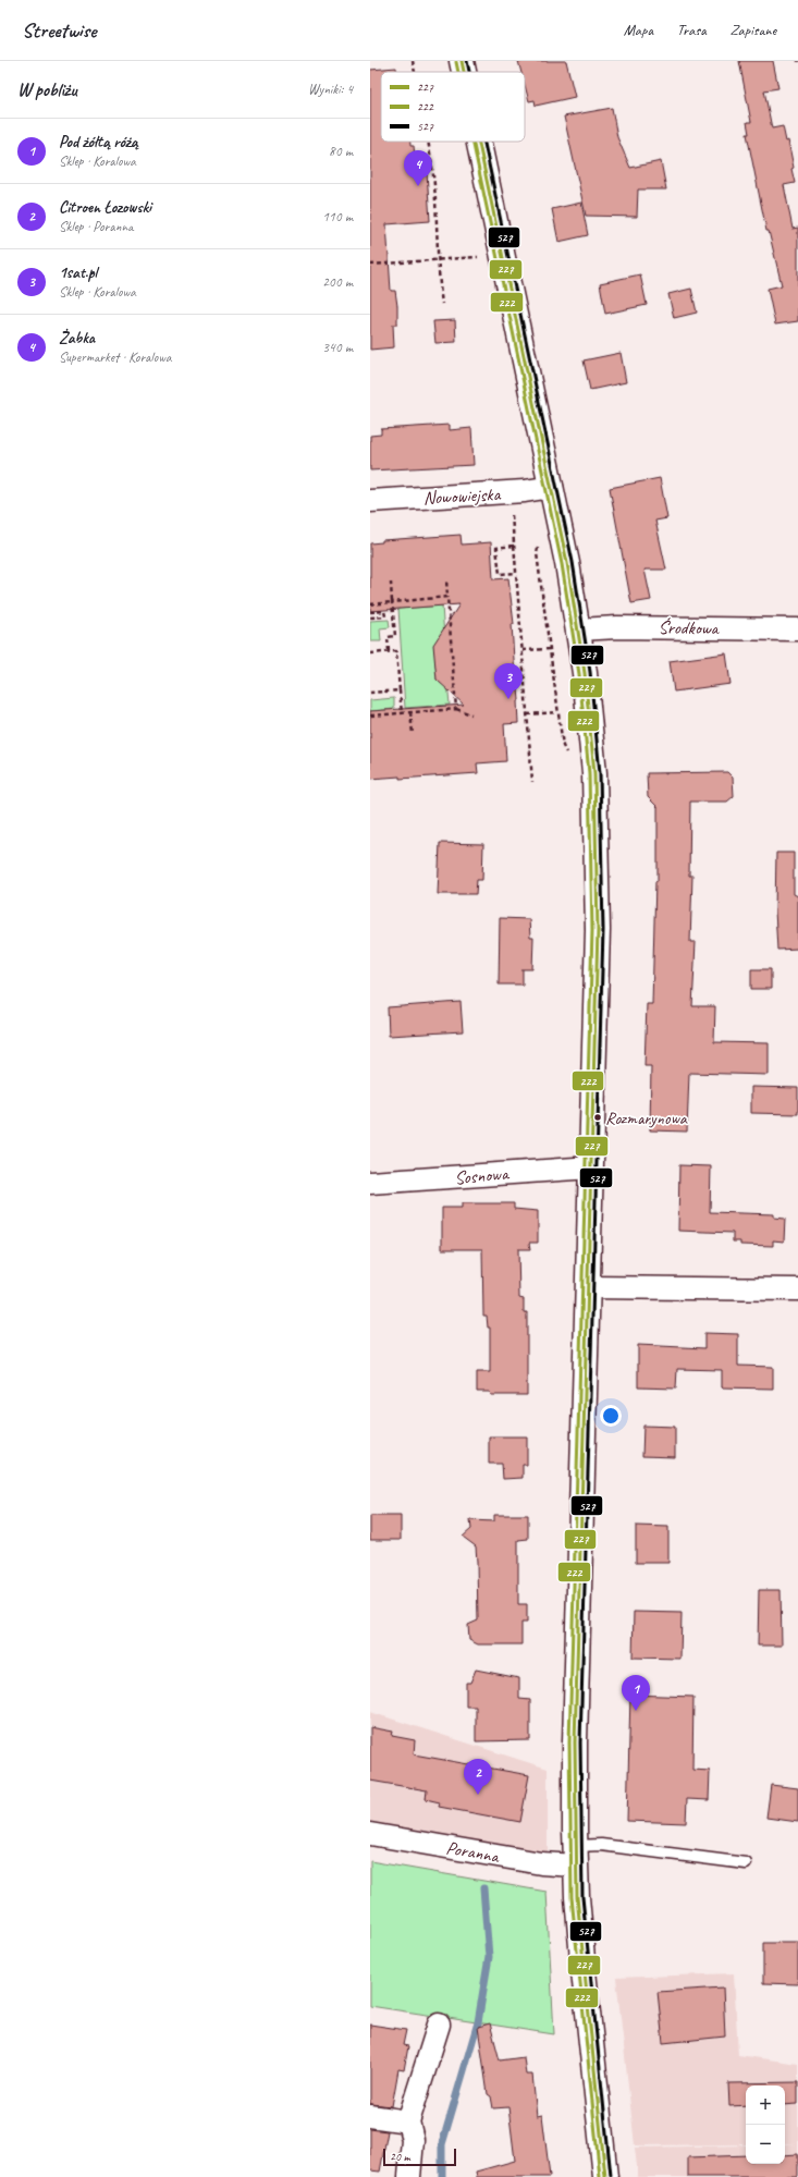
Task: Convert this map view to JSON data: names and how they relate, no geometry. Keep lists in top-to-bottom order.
{
  "streets": {
    "street": [
      "Nowowiejska",
      "Środkowa",
      "Sosnowa",
      "Poranna"
    ]
  },
  "places": ["Rozmarynowa"],
  "lines": ["transit line 227", "transit line 527", "transit line 222"],
  "legend": ["227", "222", "527"],
  "scale_bar": "20 m",
  "page": {
    "header": "Streetwise",
    "nav": ["Mapa", "Trasa", "Zapisane"],
    "heading": ["W pobliżu", "Wyniki: 4"],
    "list": [
      {
        "mark": "1",
        "name": "Pod żółtą różą",
        "note": "Sklep · Koralowa",
        "value": "80 m"
      },
      {
        "mark": "2",
        "name": "Citroen Łozowski",
        "note": "Sklep · Poranna",
        "value": "110 m"
      },
      {
        "mark": "3",
        "name": "1sat.pl",
        "note": "Sklep · Koralowa",
        "value": "200 m"
      },
      {
        "mark": "4",
        "name": "Żabka",
        "note": "Supermarket · Koralowa",
        "value": "340 m"
      }
    ],
    "pins": [
      "4",
      "3",
      "1",
      "2"
    ],
    "map_buttons": ["+", "−"],
    "scale": "20 m"
  }
}
